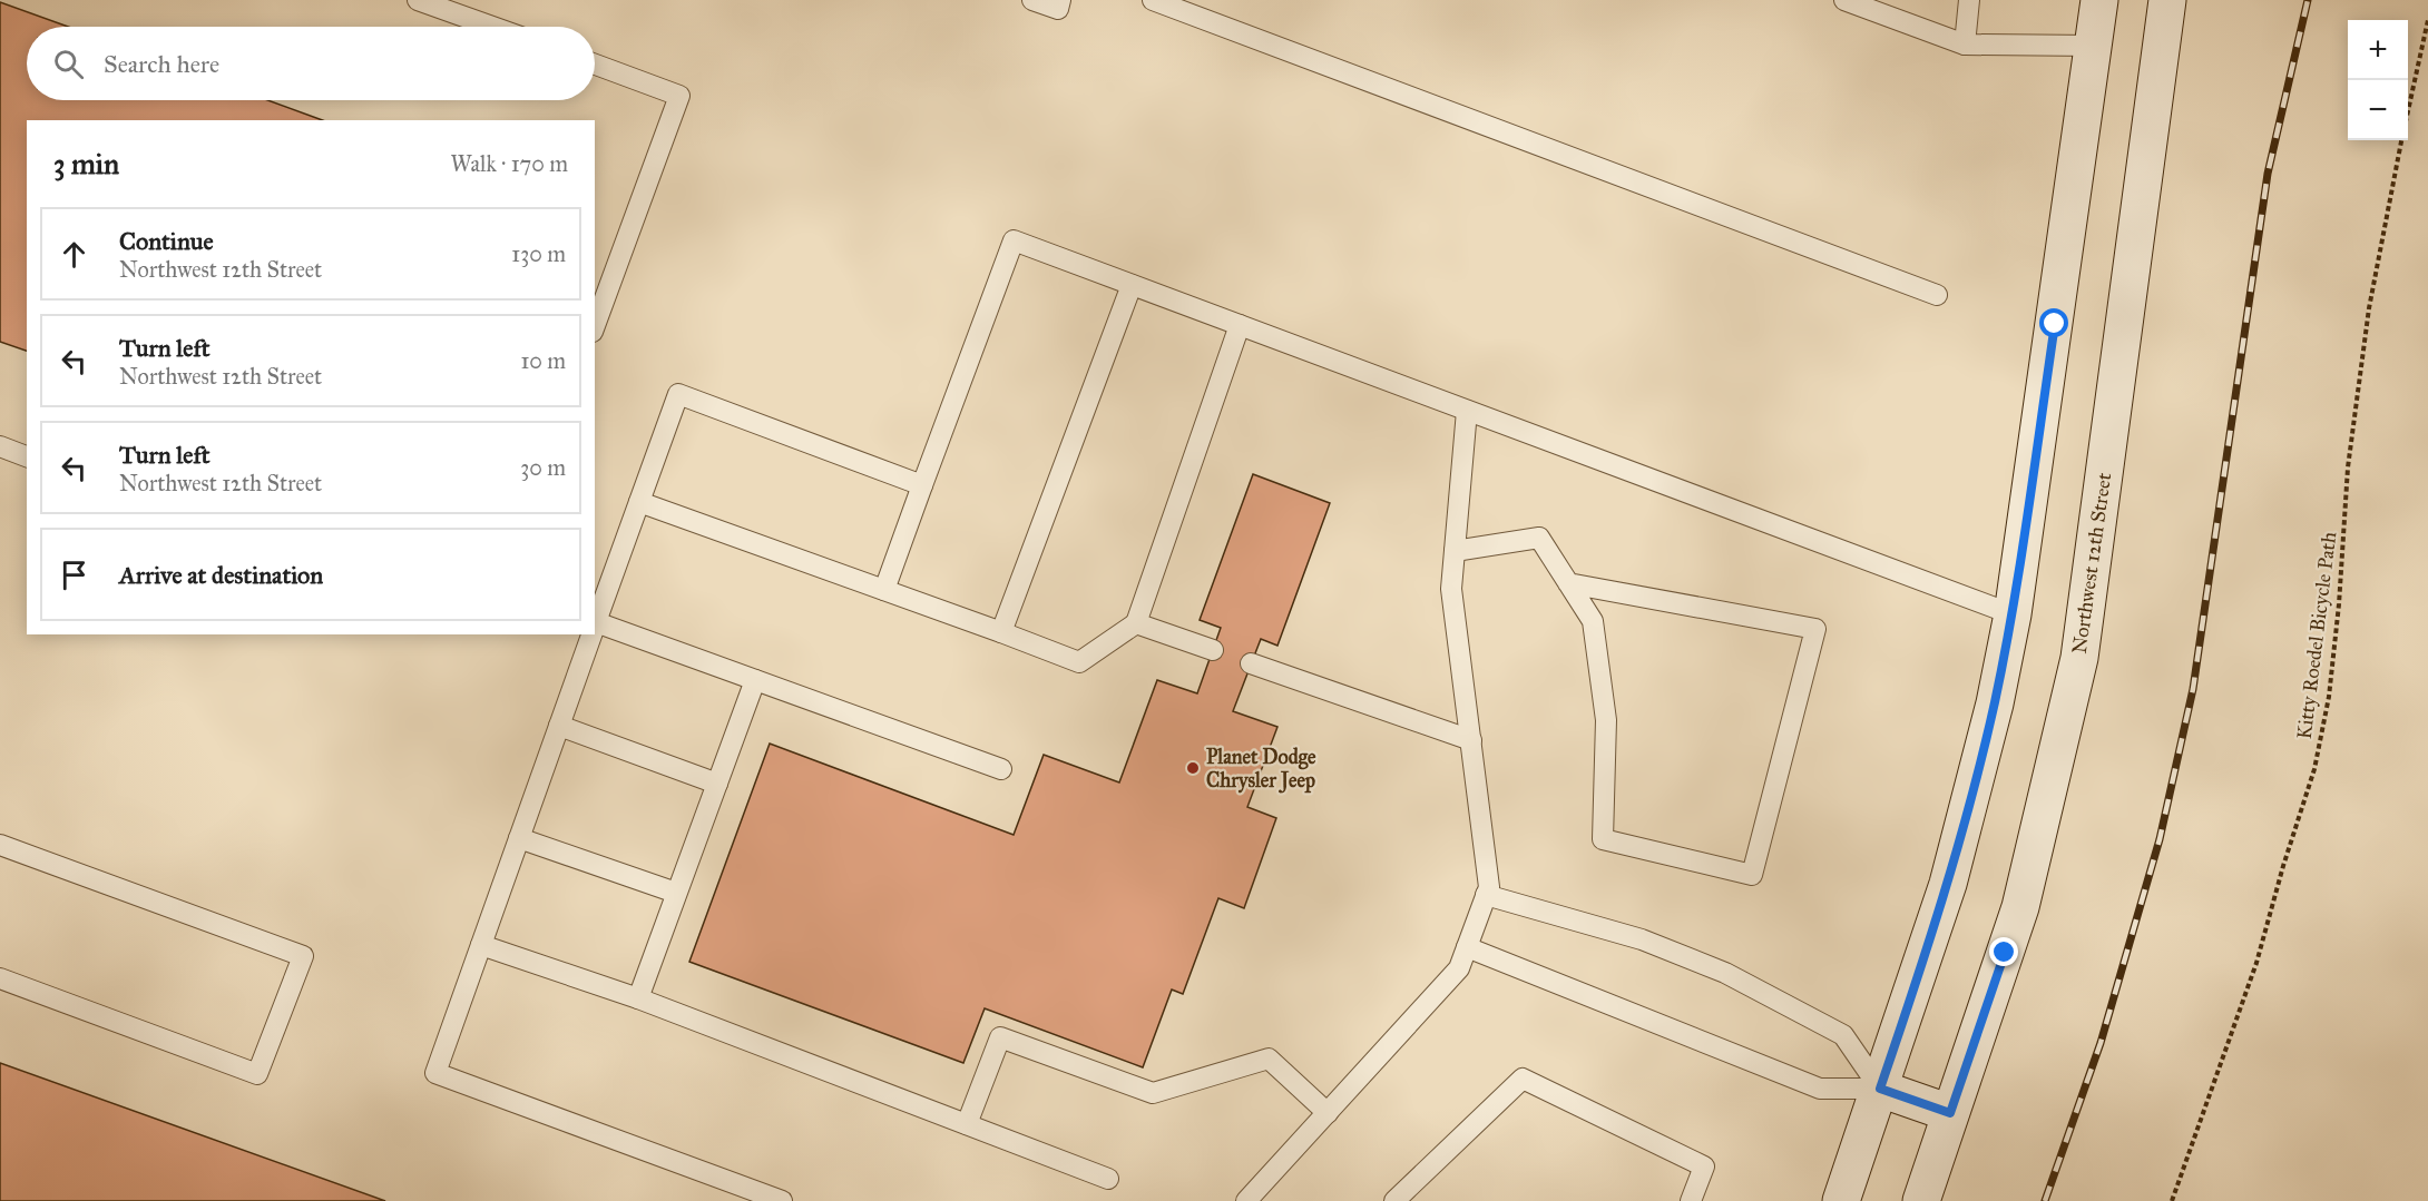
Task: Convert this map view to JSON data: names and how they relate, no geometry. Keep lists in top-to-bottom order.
{
  "streets": {
    "main road": ["Northwest 12th Street"],
    "path": ["Kitty Roedel Bicycle Path"]
  },
  "places": ["Planet Dodge Chrysler Jeep"],
  "page": {
    "map_buttons": ["+", "−"],
    "search": "Search here",
    "heading": ["3 min", "Walk · 170 m"],
    "list": [
      ["Continue", "Northwest 12th Street", "130 m"],
      ["Turn left", "Northwest 12th Street", "10 m"],
      ["Turn left", "Northwest 12th Street", "30 m"],
      "Arrive at destination"
    ]
  }
}
